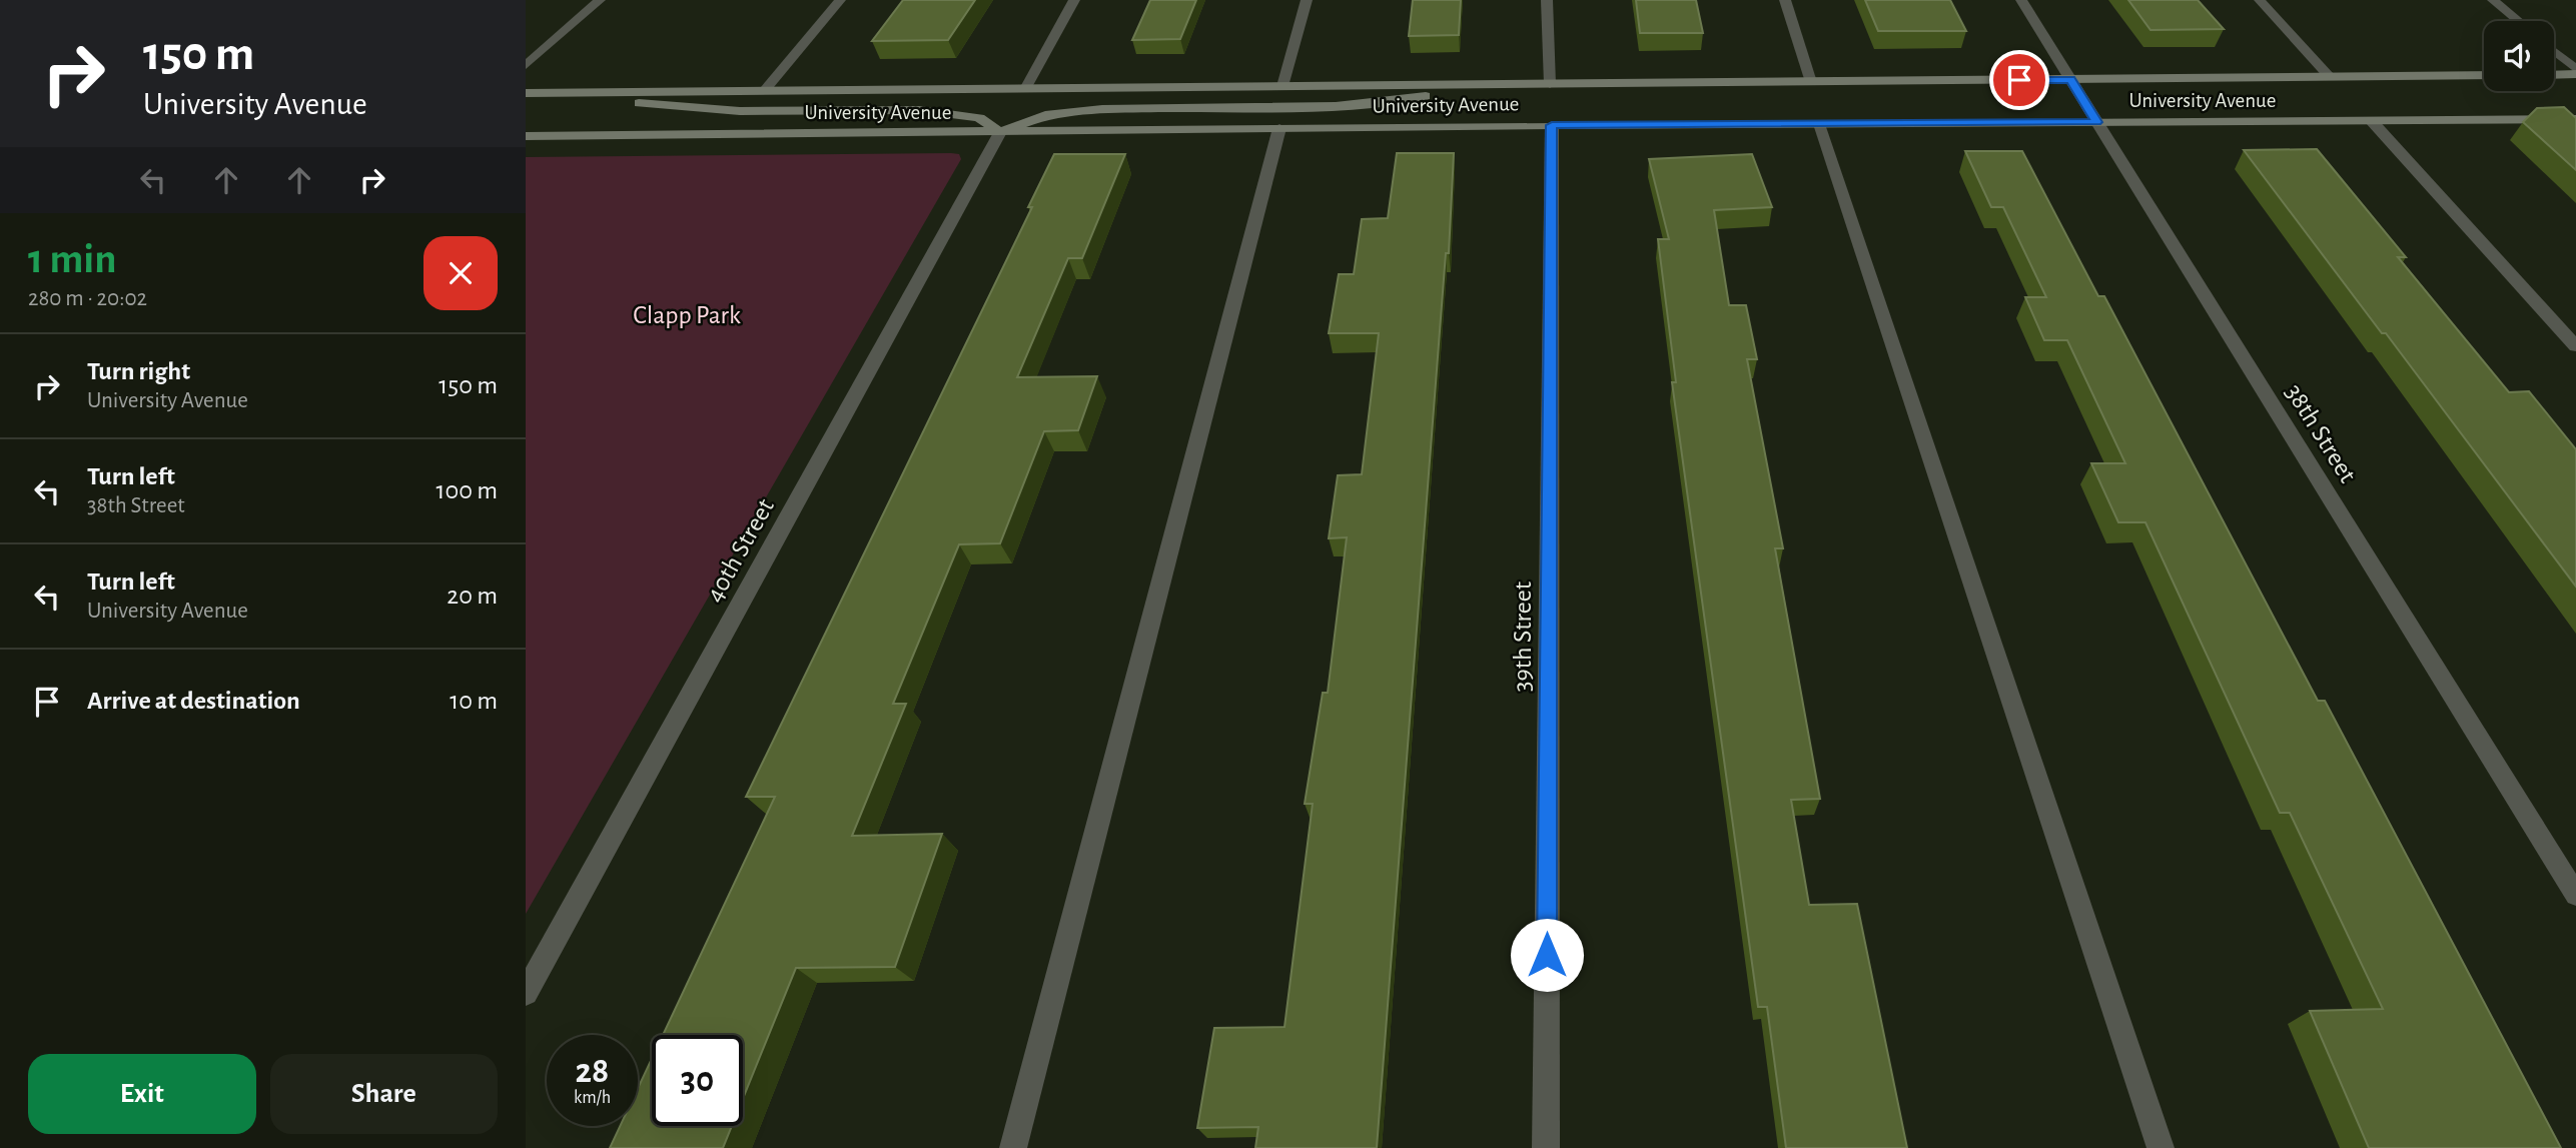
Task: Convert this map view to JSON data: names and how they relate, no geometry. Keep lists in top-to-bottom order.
{
  "streets": {
    "main road": ["University Avenue"],
    "street": ["38th Street", "40th Street", "39th Street"]
  },
  "crossings": [
    ["University Avenue", "38th Street"],
    ["University Avenue", "40th Street"],
    ["University Avenue", "39th Street"]
  ],
  "parks": ["Clapp Park"],
  "page": {
    "turn": ["150 m", "University Avenue"],
    "heading": ["1 min", "280 m · 20:02"],
    "list": [
      {
        "name": "Turn right",
        "note": "University Avenue",
        "value": "150 m"
      },
      {
        "name": "Turn left",
        "note": "38th Street",
        "value": "100 m"
      },
      {
        "name": "Turn left",
        "note": "University Avenue",
        "value": "20 m"
      },
      {
        "name": "Arrive at destination",
        "value": "10 m"
      }
    ],
    "speed": "28 km/h",
    "limit": "30",
    "buttons": ["Exit", "Share"]
  }
}
